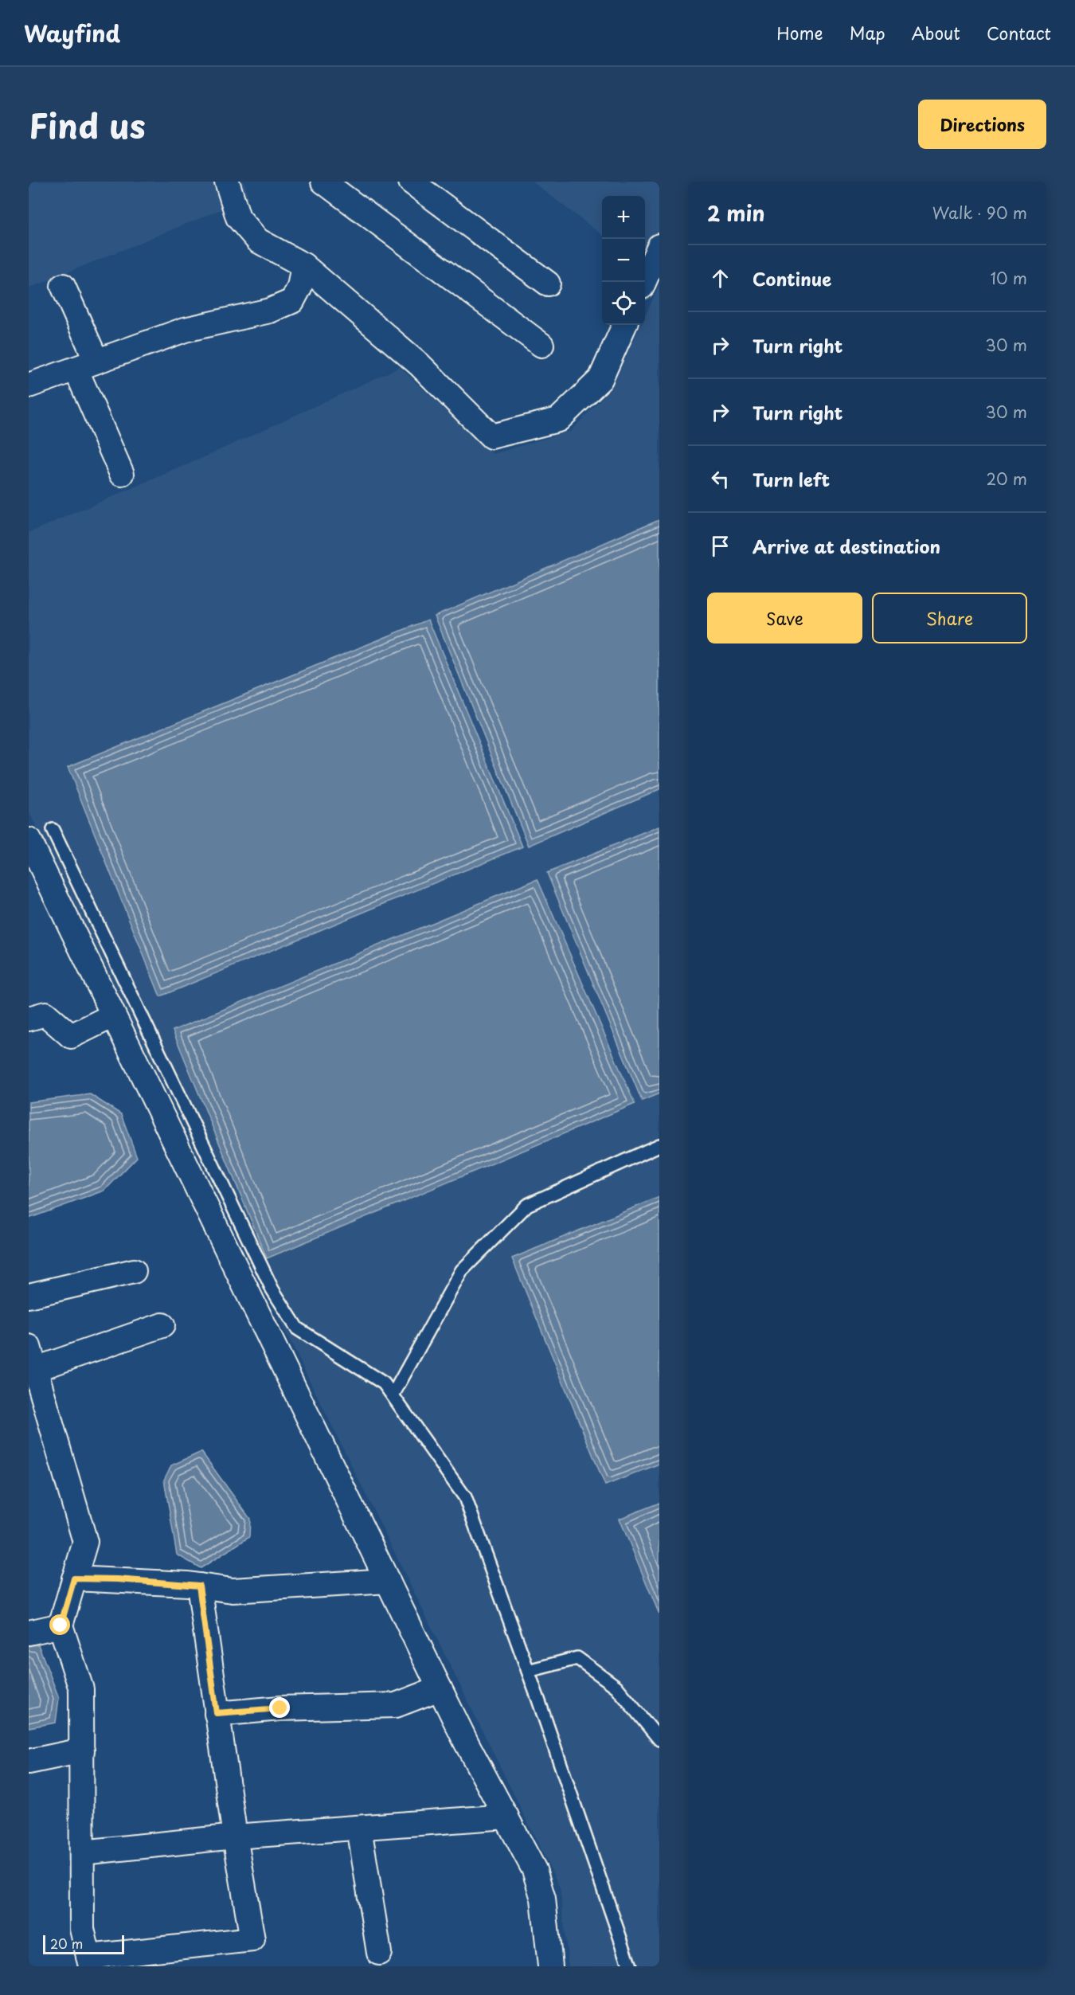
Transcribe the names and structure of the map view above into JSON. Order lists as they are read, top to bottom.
{
  "scale_bar": "20 m",
  "page": {
    "header": "Wayfind",
    "nav": [
      "Home",
      "Map",
      "About",
      "Contact"
    ],
    "title": "Find us",
    "buttons": [
      "Directions",
      ["Save", "Share"]
    ],
    "heading": ["2 min", "Walk · 90 m"],
    "map_buttons": ["+", "−"],
    "list": [
      ["Continue", "10 m"],
      ["Turn right", "30 m"],
      ["Turn right", "30 m"],
      ["Turn left", "20 m"],
      "Arrive at destination"
    ],
    "scale": "20 m"
  }
}
